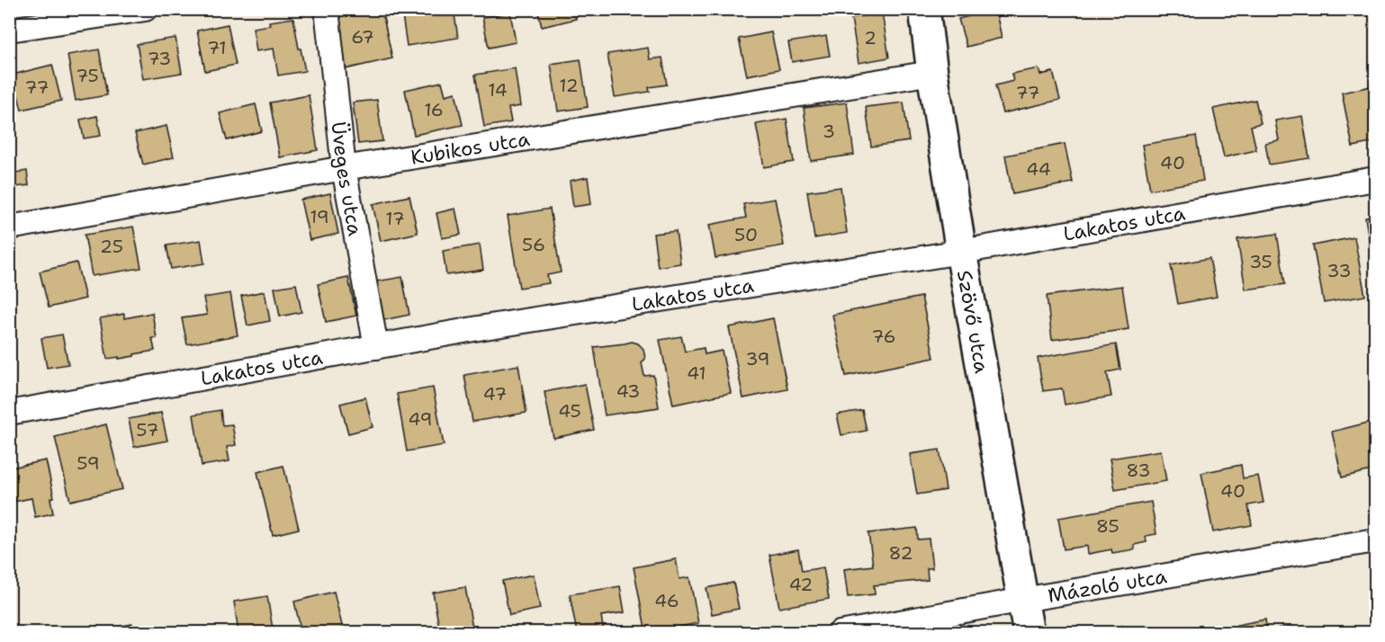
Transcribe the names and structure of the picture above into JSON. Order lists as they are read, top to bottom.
{
  "streets": {
    "street": [
      "Kubikos utca",
      "Üveges utca",
      "Lakatos utca",
      "Szövő utca",
      "Mázoló utca"
    ]
  },
  "crossings": [
    ["Kubikos utca", "Üveges utca"],
    ["Kubikos utca", "Szövő utca"],
    ["Üveges utca", "Lakatos utca"],
    ["Lakatos utca", "Szövő utca"],
    ["Szövő utca", "Mázoló utca"]
  ],
  "house_numbers": [
    "67",
    "2",
    "71",
    "73",
    "75",
    "12",
    "77",
    "14",
    "77",
    "16",
    "3",
    "40",
    "44",
    "19",
    "17",
    "50",
    "56",
    "25",
    "35",
    "33",
    "76",
    "39",
    "41",
    "43",
    "47",
    "45",
    "49",
    "57",
    "59",
    "83",
    "40",
    "85",
    "82",
    "42",
    "46"
  ]
}
